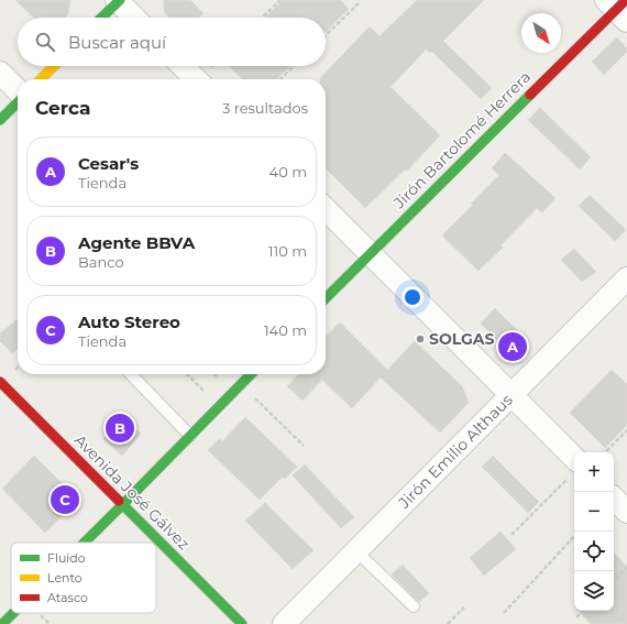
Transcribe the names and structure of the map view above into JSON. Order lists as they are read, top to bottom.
{
  "streets": {
    "street": ["Jirón Bartolomé Herrera", "Jirón Emilio Althaus", "Avenida José Gálvez"]
  },
  "places": ["SOLGAS"],
  "legend": ["Fluido", "Lento", "Atasco"],
  "north": "bottom right",
  "page": {
    "search": "Buscar aquí",
    "heading": ["Cerca", "3 resultados"],
    "list": [
      {
        "mark": "A",
        "name": "Cesar's",
        "note": "Tienda",
        "value": "40 m"
      },
      {
        "mark": "B",
        "name": "Agente BBVA",
        "note": "Banco",
        "value": "110 m"
      },
      {
        "mark": "C",
        "name": "Auto Stereo",
        "note": "Tienda",
        "value": "140 m"
      }
    ],
    "pins": ["A", "B", "C"],
    "map_buttons": ["+", "−"]
  }
}
